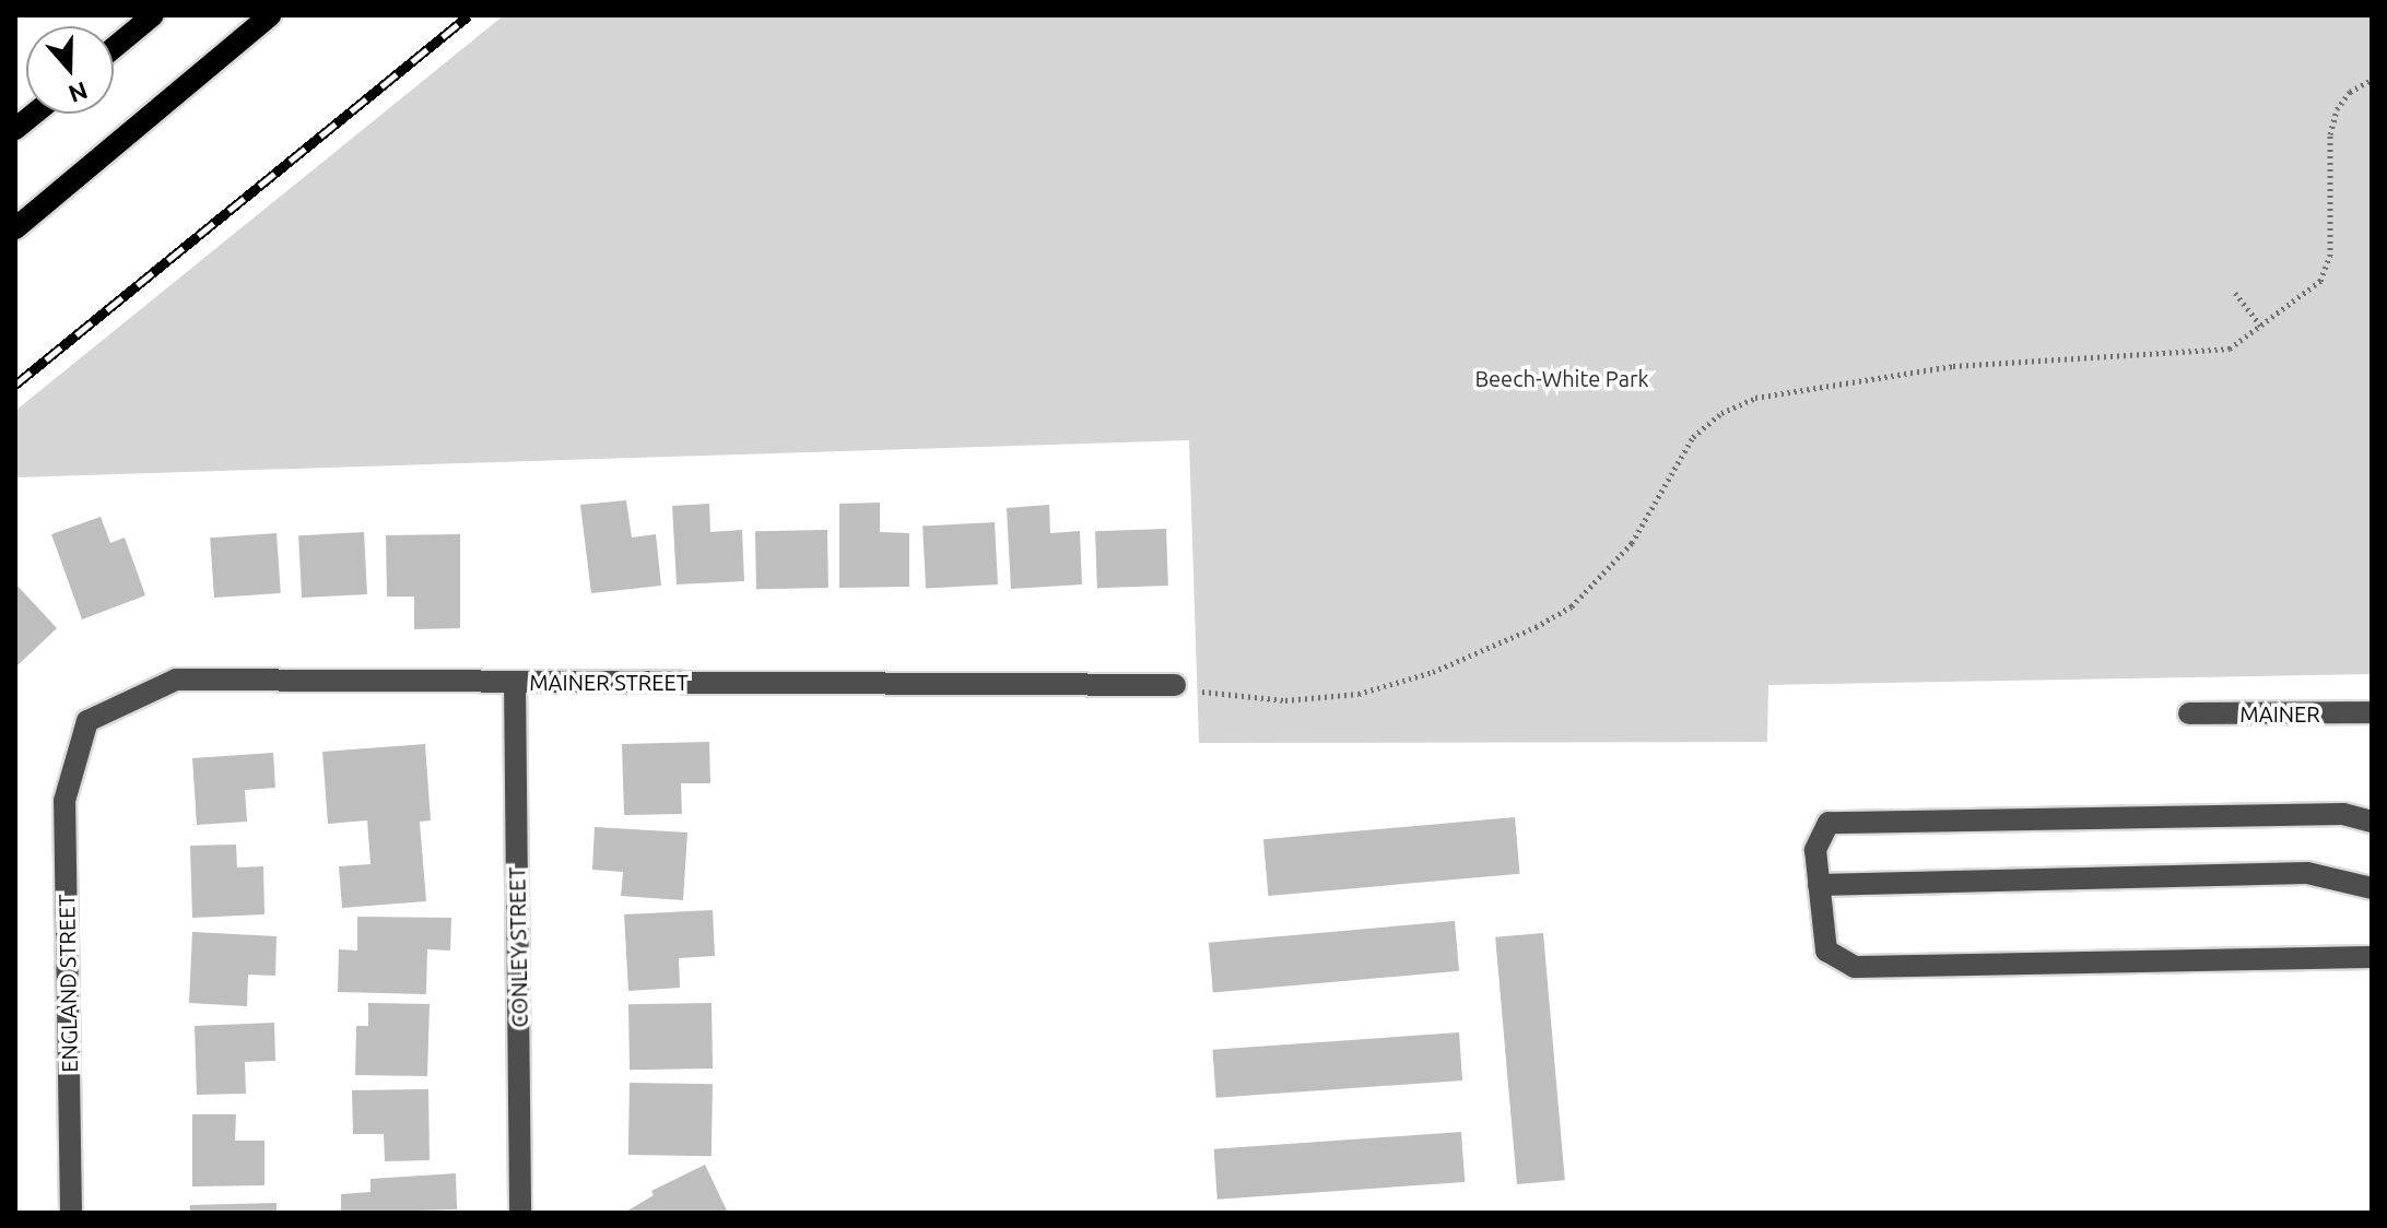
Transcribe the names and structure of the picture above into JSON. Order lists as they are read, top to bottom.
{
  "streets": {
    "street": [
      "MAINER STREET",
      "MAINER",
      "CONLEY STREET",
      "ENGLAND STREET"
    ]
  },
  "crossings": [
    ["MAINER STREET", "CONLEY STREET"],
    ["MAINER STREET", "ENGLAND STREET"]
  ],
  "parks": ["Beech-White Park"],
  "north": "bottom"
}
